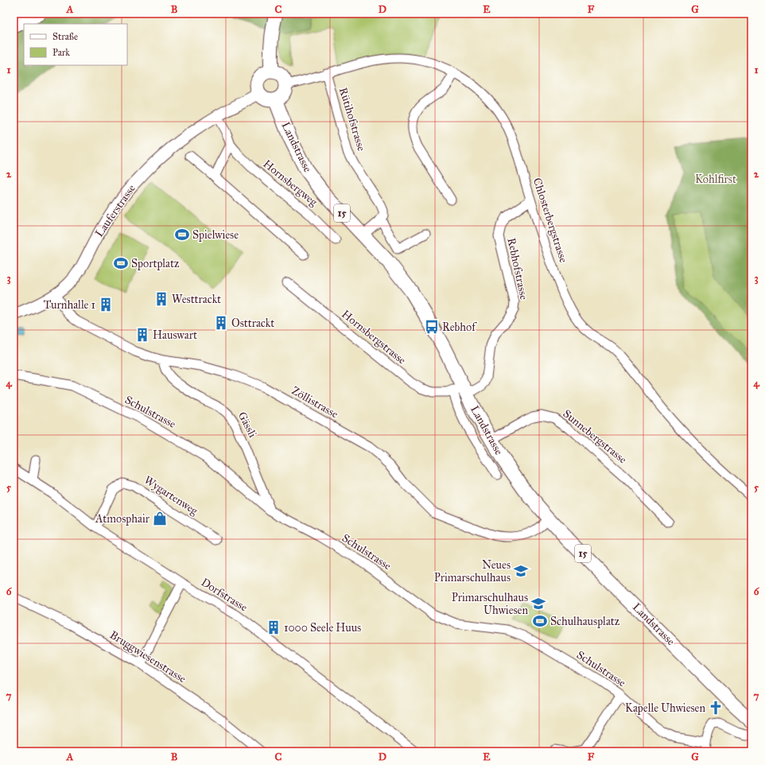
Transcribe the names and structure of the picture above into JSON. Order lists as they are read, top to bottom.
{
  "streets": {
    "main road": ["Landstrasse", "15"],
    "street": [
      "Rütihofstrasse",
      "Hornsbergweg",
      "Lauferstrasse",
      "Chlosterbergstrasse",
      "Rebhofstrasse",
      "Hornsbergstrasse",
      "Zöllistrasse",
      "Schulstrasse",
      "Gässli",
      "Sunnebergstrasse",
      "Wygartenweg",
      "Dorfstrasse",
      "Bruggwiesenstrasse"
    ]
  },
  "crossings": [
    ["Rütihofstrasse", "Chlosterbergstrasse"],
    ["Landstrasse", "Lauferstrasse"],
    ["Landstrasse", "Chlosterbergstrasse"],
    ["Landstrasse", "Rebhofstrasse"],
    ["Landstrasse", "Hornsbergstrasse"],
    ["Landstrasse", "Zöllistrasse"],
    ["Landstrasse", "Sunnebergstrasse"],
    ["Hornsbergweg", "Lauferstrasse"],
    ["Lauferstrasse", "Chlosterbergstrasse"],
    ["Lauferstrasse", "Zöllistrasse"],
    ["Chlosterbergstrasse", "Rebhofstrasse"],
    ["Rebhofstrasse", "Hornsbergstrasse"],
    ["Zöllistrasse", "Gässli"],
    ["Schulstrasse", "Gässli"],
    ["Wygartenweg", "Dorfstrasse"]
  ],
  "parks": ["Kohlfirst"],
  "places": {
    "sports": ["Spielwiese", "Sportplatz", "Schulhausplatz"],
    "building": [
      "Westtrackt",
      "Turnhalle 1",
      "Osttrackt",
      "Hauswart",
      "1000 Seele Huus"
    ],
    "bus stop": ["Rebhof"],
    "shop": ["Atmosphair"],
    "school or university": ["Neues Primarschulhaus", "Primarschulhaus Uhwiesen"],
    "church": ["Kapelle Uhwiesen"]
  },
  "legend": ["Straße", "Park"],
  "grid": {
    "columns": [
      "A",
      "B",
      "C",
      "D",
      "E",
      "F",
      "G"
    ],
    "rows": [
      "1",
      "2",
      "3",
      "4",
      "5",
      "6",
      "7"
    ]
  }
}
